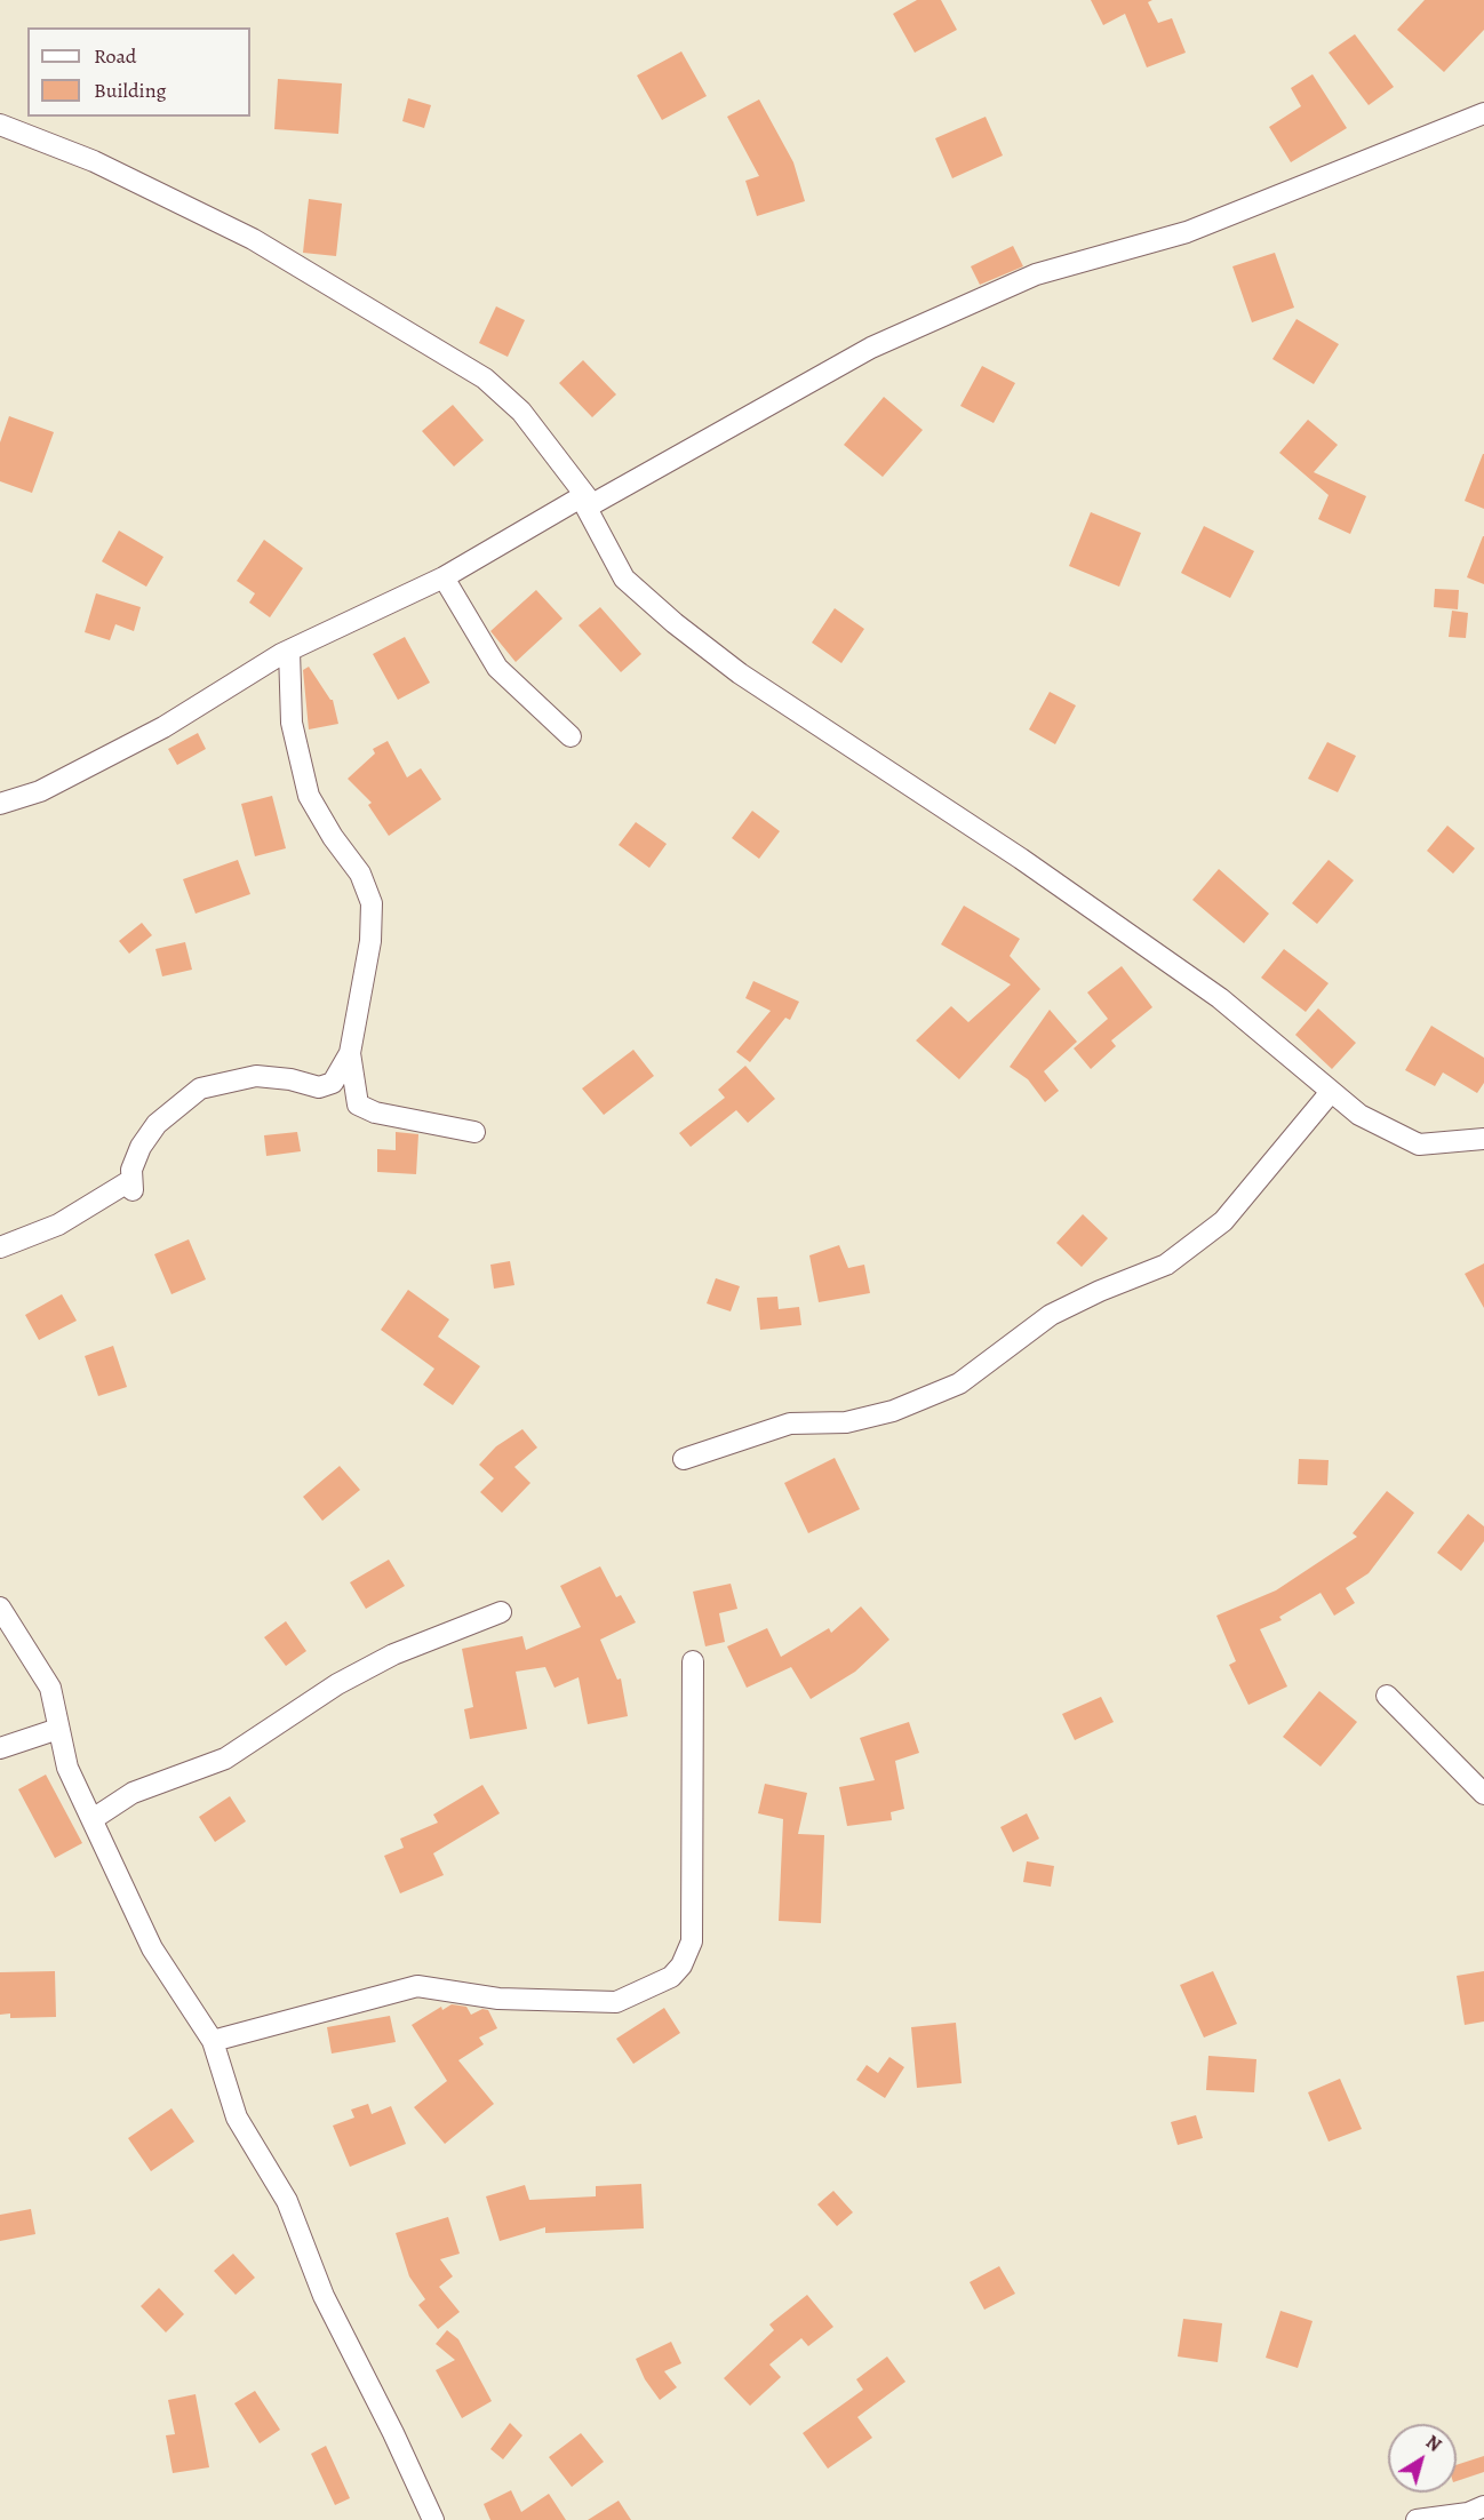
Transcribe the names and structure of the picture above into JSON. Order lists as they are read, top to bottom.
{
  "legend": ["Road", "Building"],
  "north": "top right"
}
